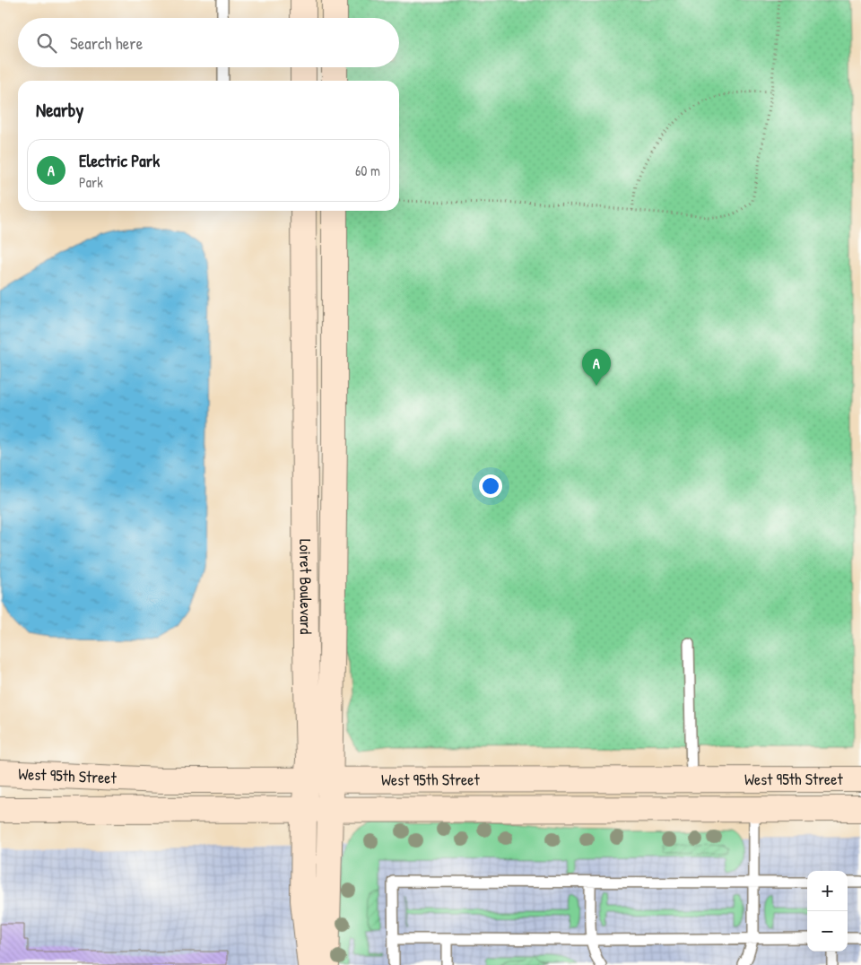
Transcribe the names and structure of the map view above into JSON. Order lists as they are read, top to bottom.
{
  "streets": {
    "main road": ["Loiret Boulevard", "West 95th Street"]
  },
  "crossings": [
    ["Loiret Boulevard", "West 95th Street"]
  ],
  "page": {
    "search": "Search here",
    "heading": "Nearby",
    "list": [
      {
        "mark": "A",
        "name": "Electric Park",
        "note": "Park",
        "value": "60 m"
      }
    ],
    "pins": "A",
    "map_buttons": ["+", "−"]
  }
}
